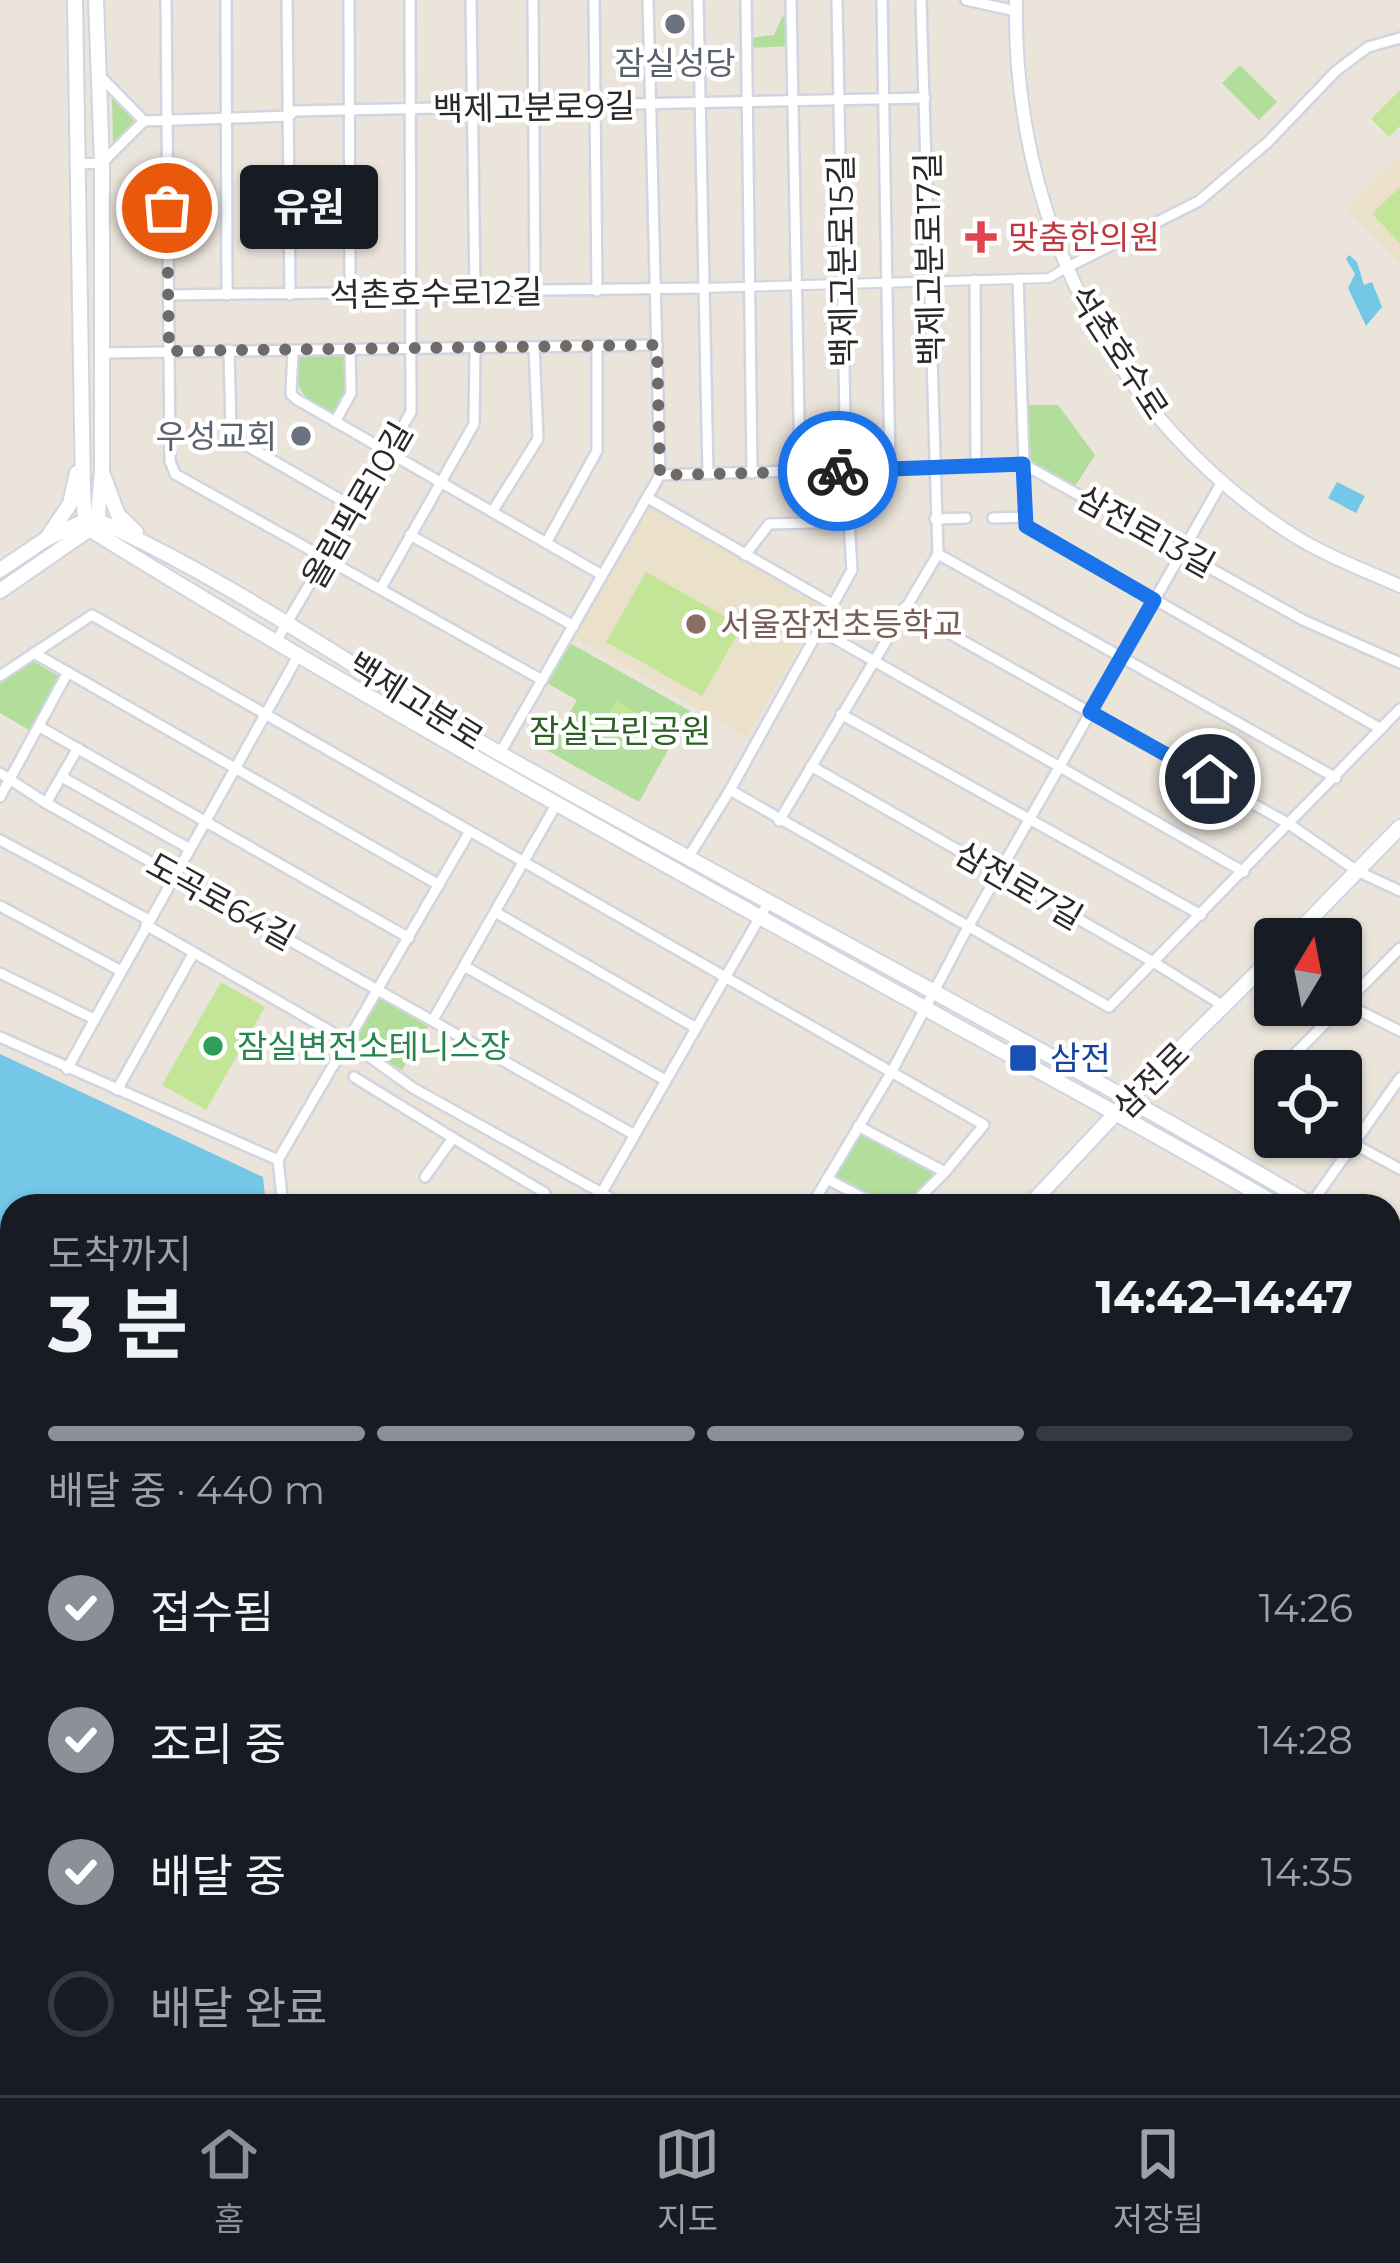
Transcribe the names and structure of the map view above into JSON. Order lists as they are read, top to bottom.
{
  "streets": {
    "main road": ["백제고분로", "삼전로"],
    "street": [
      "백제고분로9길",
      "백제고분로17길",
      "백제고분로15길",
      "석촌호수로12길",
      "석촌호수로",
      "올림픽로10길",
      "삼전로13길",
      "삼전로7길",
      "도곡로64길"
    ]
  },
  "crossings": [
    ["백제고분로9길", "백제고분로17길"],
    ["백제고분로9길", "백제고분로15길"],
    ["백제고분로9길", "올림픽로10길"],
    ["백제고분로17길", "석촌호수로12길"],
    ["백제고분로15길", "석촌호수로12길"],
    ["백제고분로15길", "백제고분로"],
    ["석촌호수로12길", "석촌호수로"],
    ["석촌호수로12길", "올림픽로10길"],
    ["올림픽로10길", "백제고분로"],
    ["백제고분로", "삼전로"],
    ["삼전로7길", "삼전로"]
  ],
  "parks": ["잠실근린공원"],
  "places": {
    "other": [
      "잠실성당",
      "유원",
      "우성교회",
      "서울잠전초등학교",
      "잠실변전소테니스장"
    ],
    "health": ["맞춤한의원"],
    "transit": ["삼전"]
  },
  "north": "top",
  "page": {
    "bubble": "유원",
    "heading": ["3 분", "도착까지", "14:42–14:47"],
    "bar": "배달 중 · 440 m",
    "list": [
      ["접수됨", "14:26"],
      ["조리 중", "14:28"],
      ["배달 중", "14:35"],
      "배달 완료"
    ],
    "tabs": ["홈", "지도", "저장됨"]
  }
}
